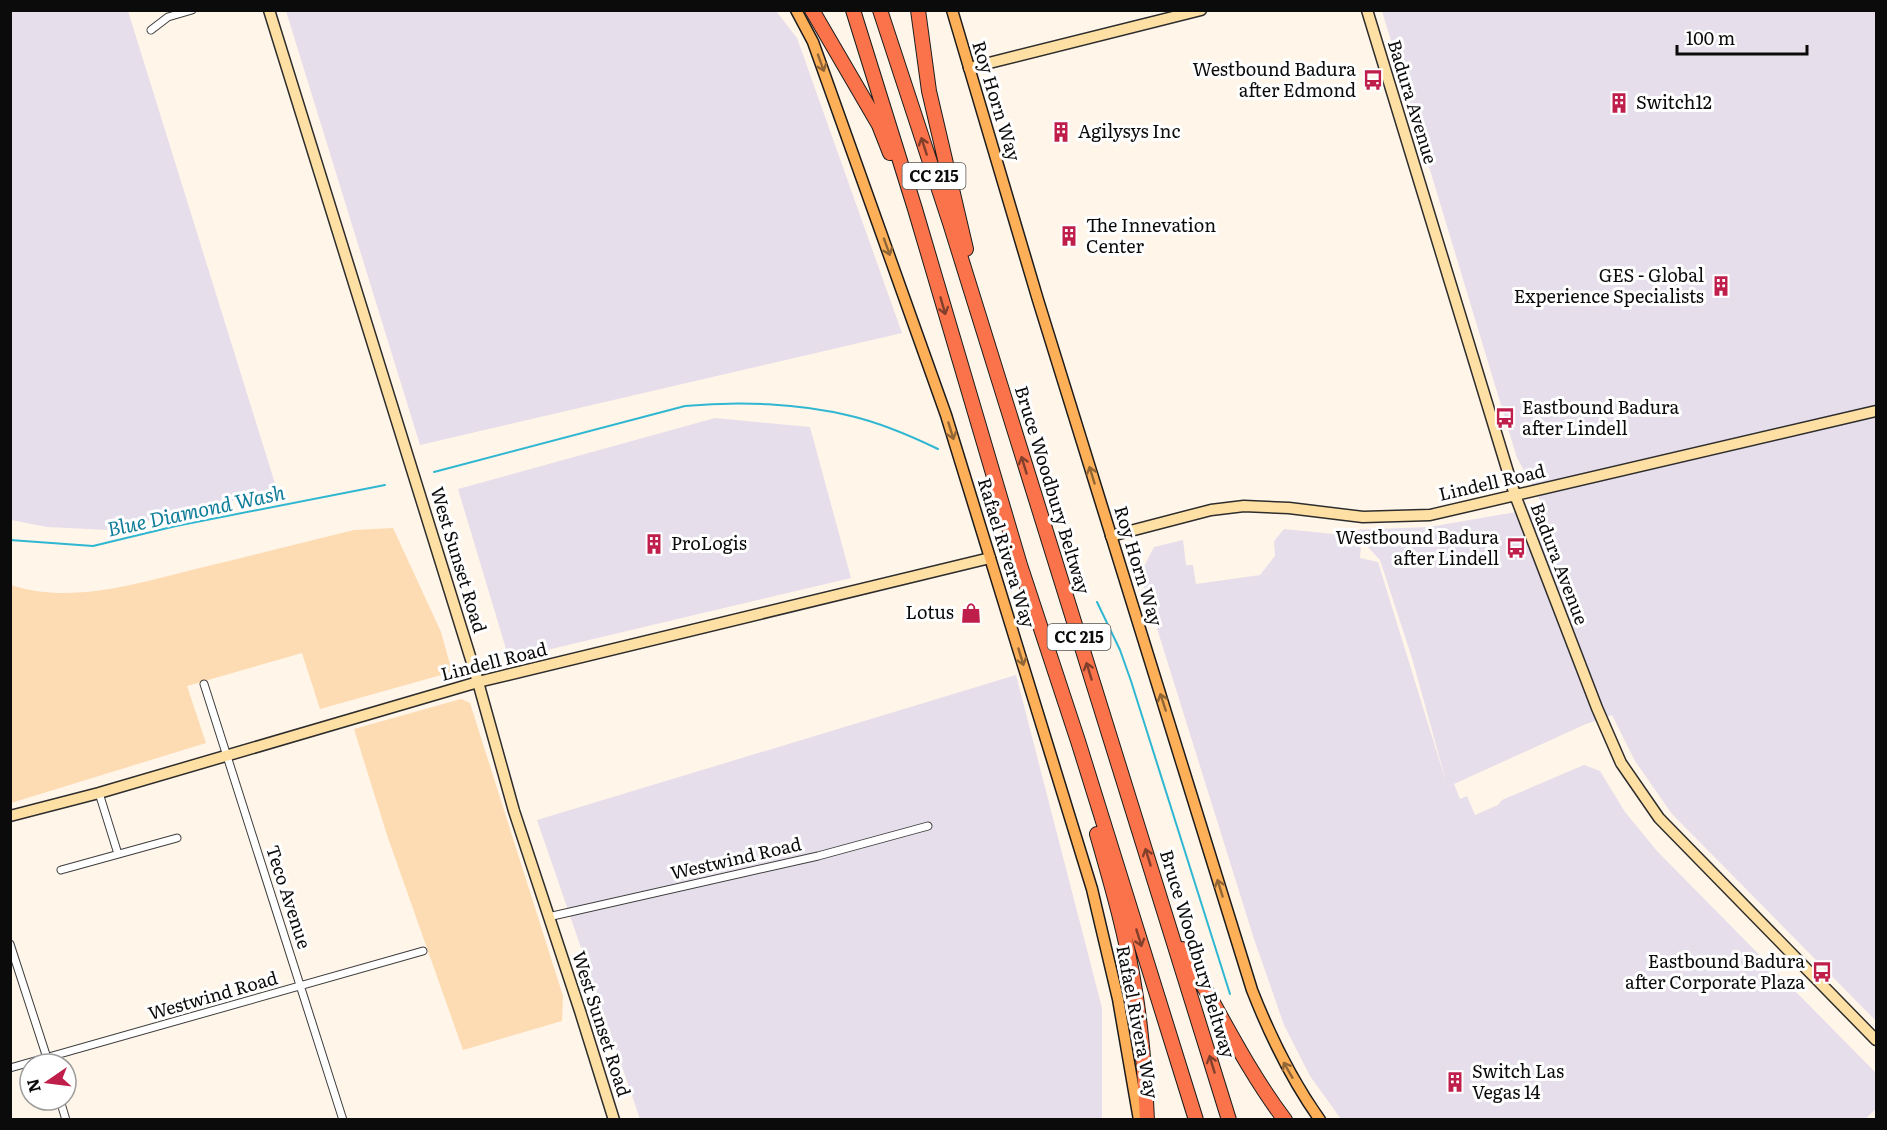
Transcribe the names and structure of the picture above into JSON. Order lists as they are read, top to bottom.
{
  "streets": {
    "highway": ["CC 215", "Bruce Woodbury Beltway"],
    "main road": [
      "Roy Horn Way",
      "Badura Avenue",
      "Lindell Road",
      "Rafael Rivera Way",
      "West Sunset Road"
    ],
    "street": ["Westwind Road", "Teco Avenue"]
  },
  "crossings": [
    ["Roy Horn Way", "Lindell Road"],
    ["Badura Avenue", "Lindell Road"],
    ["Lindell Road", "Rafael Rivera Way"],
    ["Lindell Road", "West Sunset Road"],
    ["Lindell Road", "Teco Avenue"],
    ["West Sunset Road", "Westwind Road"],
    ["Westwind Road", "Teco Avenue"]
  ],
  "one_way": ["Roy Horn Way", "Rafael Rivera Way"],
  "water": ["Blue Diamond Wash"],
  "places": {
    "bus stop": [
      "Westbound Badura after Edmond",
      "Eastbound Badura after Lindell",
      "Westbound Badura after Lindell",
      "Eastbound Badura after Corporate Plaza"
    ],
    "building": [
      "Switch12",
      "Agilysys Inc",
      "The Innevation Center",
      "GES - Global Experience Specialists",
      "ProLogis",
      "Switch Las Vegas 14"
    ],
    "shop": ["Lotus"]
  },
  "scale_bar": "100 m",
  "north": "left"
}
